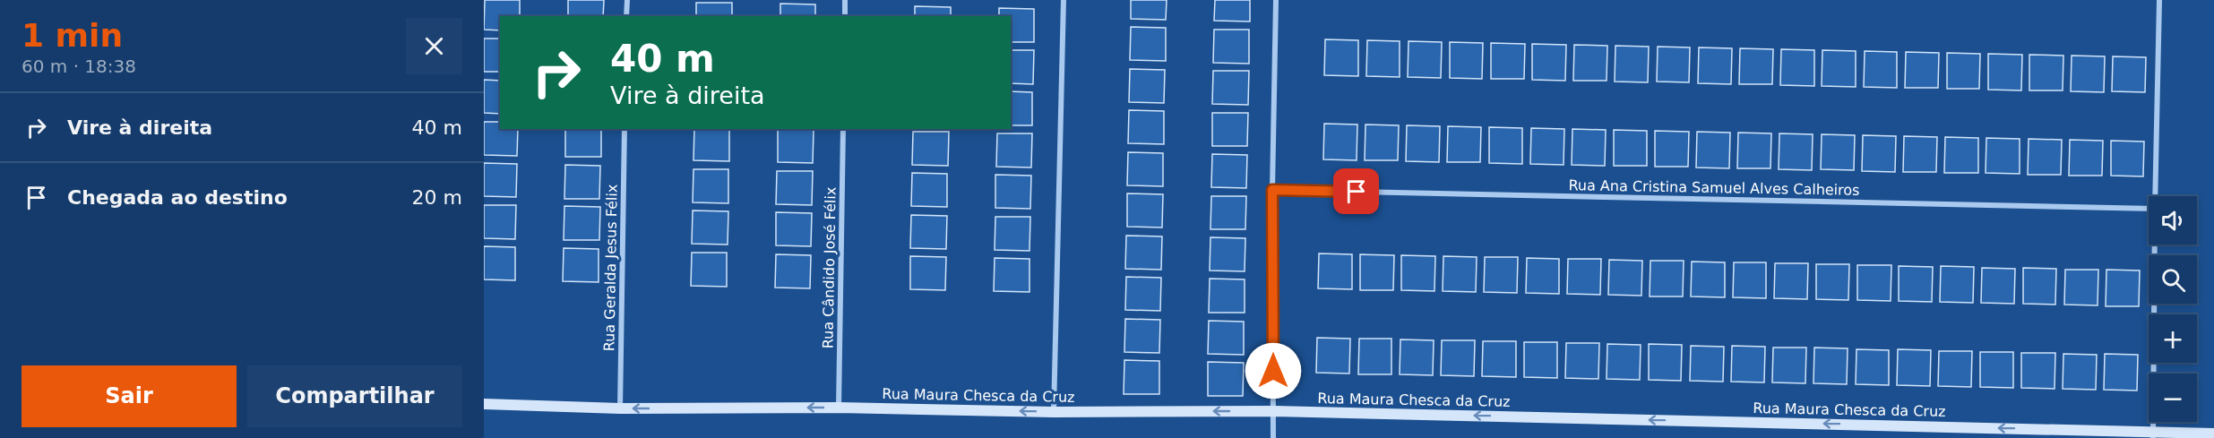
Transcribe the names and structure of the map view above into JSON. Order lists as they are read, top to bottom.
{
  "streets": {
    "street": [
      "Rua Ana Cristina Samuel Alves Calheiros",
      "Rua Geralda Jesus Félix",
      "Rua Cândido José Félix",
      "Rua Maura Chesca da Cruz"
    ]
  },
  "crossings": [
    ["Rua Geralda Jesus Félix", "Rua Maura Chesca da Cruz"],
    ["Rua Cândido José Félix", "Rua Maura Chesca da Cruz"]
  ],
  "one_way": ["Rua Maura Chesca da Cruz"],
  "page": {
    "heading": ["1 min", "60 m · 18:38"],
    "turn": ["40 m", "Vire à direita"],
    "list": [
      {
        "name": "Vire à direita",
        "value": "40 m"
      },
      {
        "name": "Chegada ao destino",
        "value": "20 m"
      }
    ],
    "map_buttons": ["+", "−"],
    "buttons": ["Sair", "Compartilhar"]
  }
}
